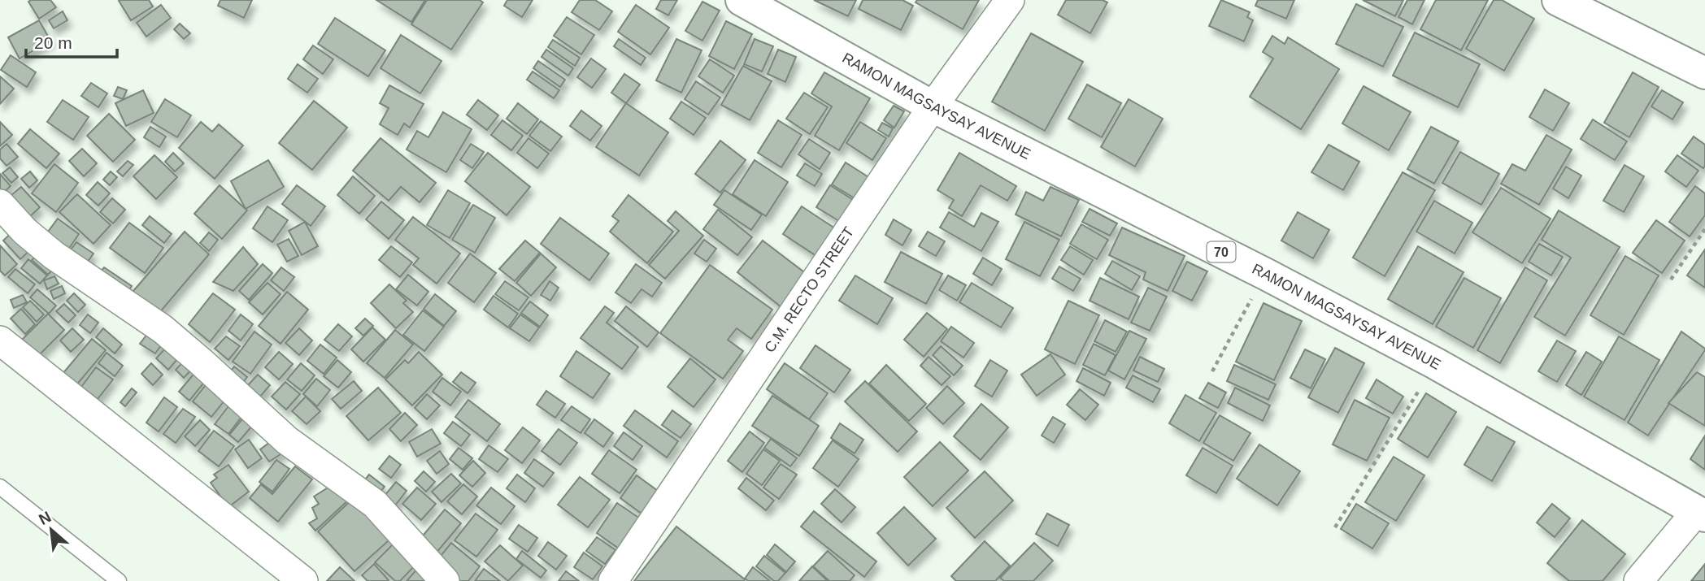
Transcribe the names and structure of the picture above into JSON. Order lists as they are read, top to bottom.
{
  "streets": {
    "main road": ["RAMON MAGSAYSAY AVENUE", "70"],
    "street": ["C.M. RECTO STREET"]
  },
  "crossings": [
    ["RAMON MAGSAYSAY AVENUE", "C.M. RECTO STREET"]
  ],
  "scale_bar": "20 m",
  "north": "top left"
}
